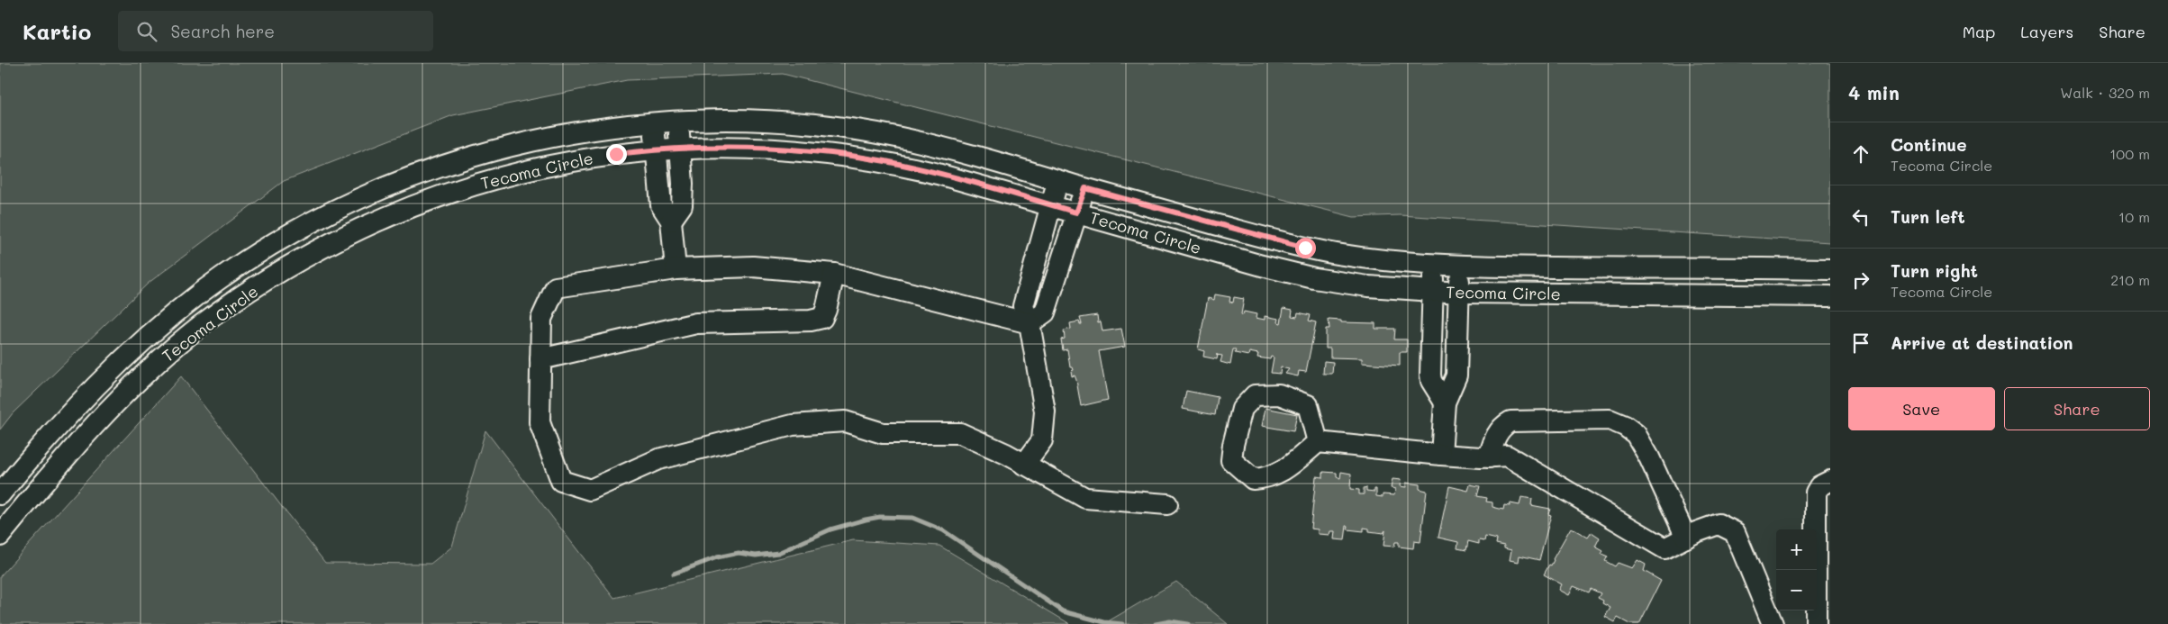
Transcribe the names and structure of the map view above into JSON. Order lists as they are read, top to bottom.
{
  "streets": {
    "street": ["Tecoma Circle"]
  },
  "page": {
    "header": "Kartio",
    "search": "Search here",
    "nav": ["Map", "Layers", "Share"],
    "heading": ["4 min", "Walk · 320 m"],
    "list": [
      ["Continue", "Tecoma Circle", "100 m"],
      ["Turn left", "10 m"],
      ["Turn right", "Tecoma Circle", "210 m"],
      "Arrive at destination"
    ],
    "buttons": ["Save", "Share"],
    "map_buttons": ["+", "−"]
  }
}
